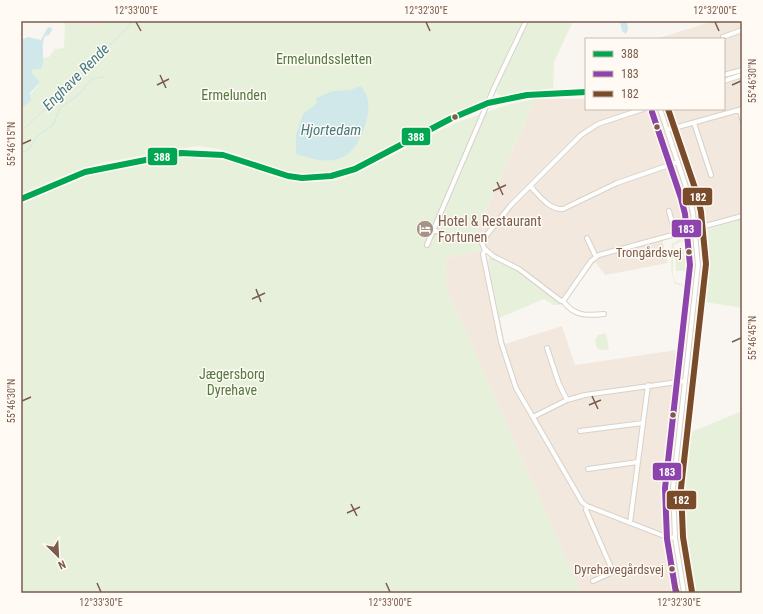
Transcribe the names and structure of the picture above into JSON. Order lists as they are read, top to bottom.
{
  "water": ["Enghave Rende", "Hjortedam"],
  "parks": ["Ermelundssletten", "Ermelunden", "Jægersborg Dyrehave"],
  "places": {
    "hotel": ["Hotel & Restaurant Fortunen"],
    "other": ["Trongårdsvej", "Dyrehavegårdsvej"]
  },
  "lines": ["transit line 388", "transit line 182", "transit line 183"],
  "legend": ["388", "183", "182"],
  "north": "bottom right",
  "coordinates": [
    "12°33'00\"E",
    "12°32'30\"E",
    "12°32'00\"E",
    "55°46'30\"N",
    "55°46'15\"N",
    "55°46'45\"N",
    "12°33'30\"E"
  ]
}
